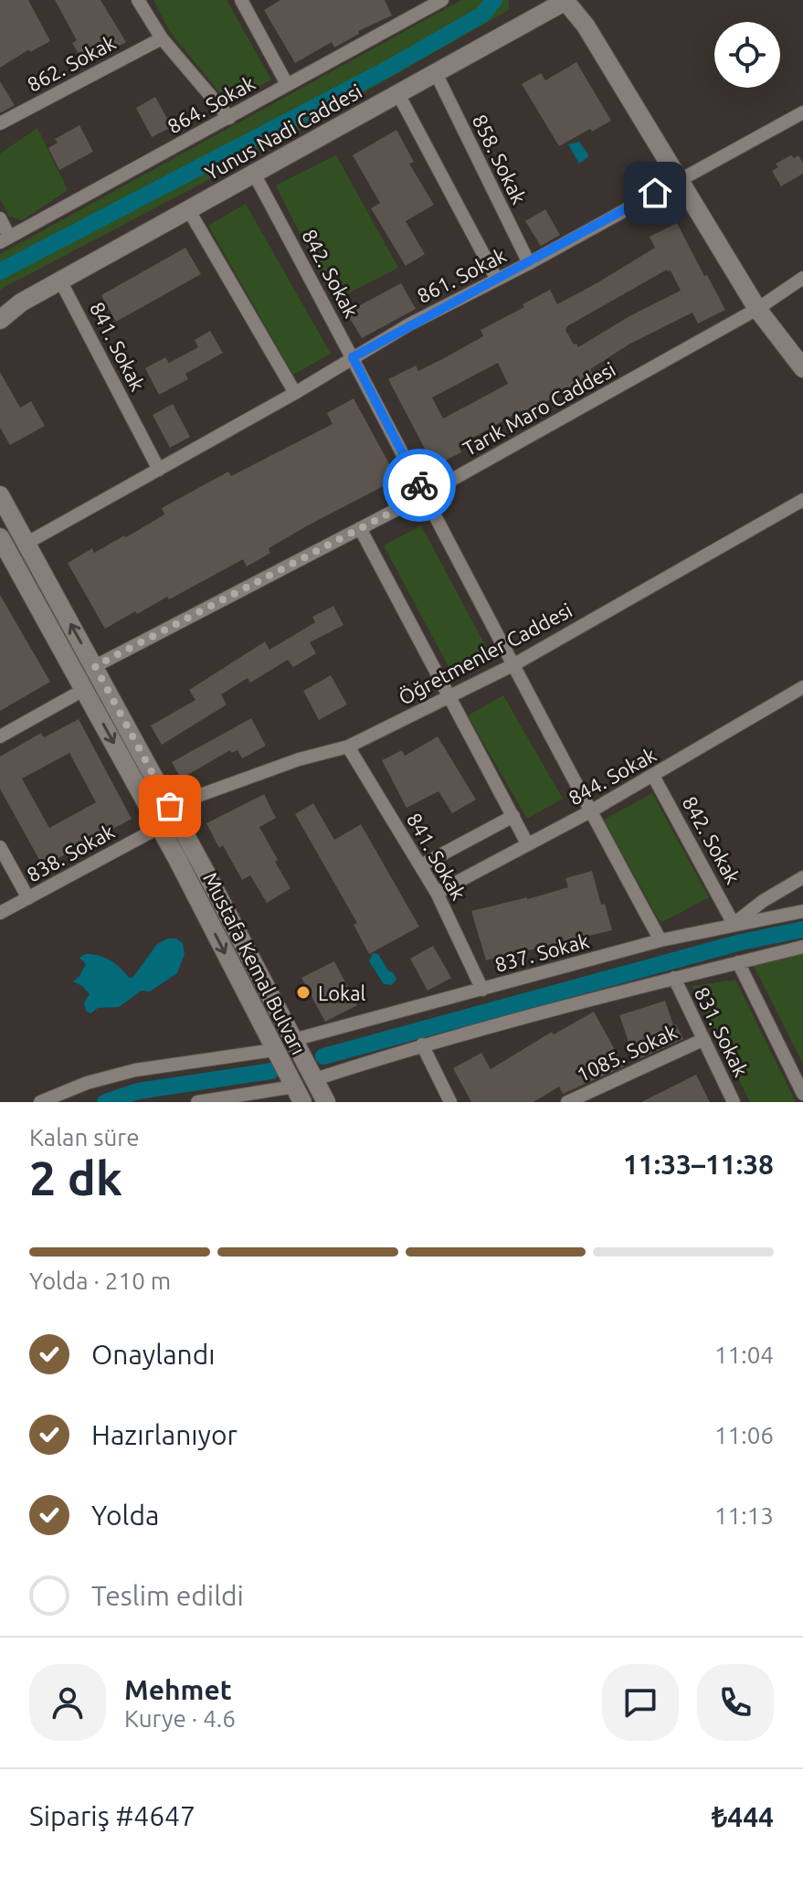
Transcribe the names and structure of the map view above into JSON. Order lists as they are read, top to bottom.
{
  "streets": {
    "main road": ["Yunus Nadi Caddesi", "Mustafa Kemal Bulvarı"],
    "street": [
      "862. Sokak",
      "864. Sokak",
      "858. Sokak",
      "842. Sokak",
      "861. Sokak",
      "841. Sokak",
      "Tarık Maro Caddesi",
      "Öğretmenler Caddesi",
      "844. Sokak",
      "838. Sokak",
      "837. Sokak",
      "831. Sokak",
      "1085. Sokak"
    ]
  },
  "crossings": [
    ["Yunus Nadi Caddesi", "858. Sokak"],
    ["Yunus Nadi Caddesi", "842. Sokak"],
    ["Yunus Nadi Caddesi", "841. Sokak"],
    ["858. Sokak", "861. Sokak"],
    ["842. Sokak", "861. Sokak"],
    ["842. Sokak", "Tarık Maro Caddesi"],
    ["842. Sokak", "Öğretmenler Caddesi"],
    ["842. Sokak", "844. Sokak"],
    ["842. Sokak", "837. Sokak"],
    ["861. Sokak", "841. Sokak"],
    ["861. Sokak", "Mustafa Kemal Bulvarı"],
    ["841. Sokak", "Öğretmenler Caddesi"],
    ["841. Sokak", "844. Sokak"],
    ["841. Sokak", "837. Sokak"],
    ["Tarık Maro Caddesi", "Mustafa Kemal Bulvarı"],
    ["Öğretmenler Caddesi", "Mustafa Kemal Bulvarı"],
    ["838. Sokak", "Mustafa Kemal Bulvarı"],
    ["837. Sokak", "Mustafa Kemal Bulvarı"],
    ["831. Sokak", "1085. Sokak"]
  ],
  "places": ["Lokal"],
  "page": {
    "heading": ["2 dk", "Kalan süre", "11:33–11:38"],
    "panel": [
      "Mehmet",
      "Kurye · 4.6",
      "Sipariş #4647",
      "₺444"
    ],
    "bar": "Yolda · 210 m",
    "list": [
      ["Onaylandı", "11:04"],
      ["Hazırlanıyor", "11:06"],
      ["Yolda", "11:13"],
      "Teslim edildi"
    ]
  }
}
